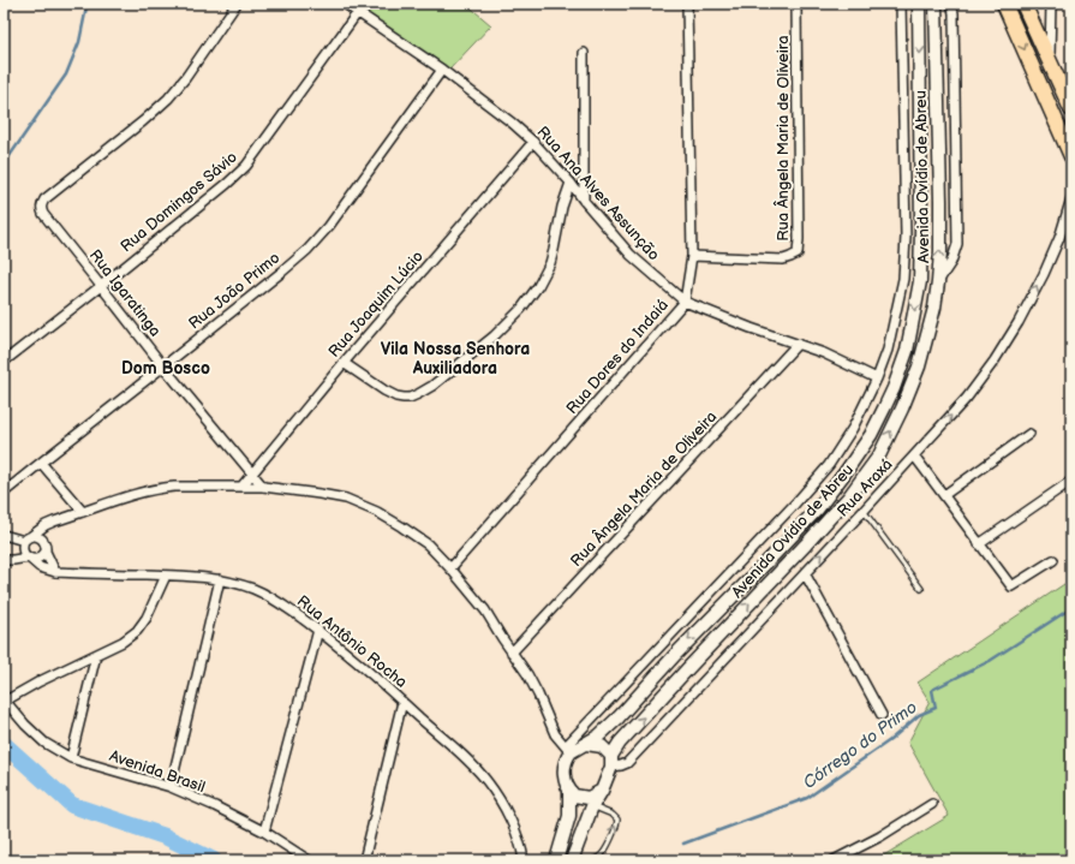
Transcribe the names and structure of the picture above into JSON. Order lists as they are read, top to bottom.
{
  "streets": {
    "main road": ["Avenida Ovídio de Abreu"],
    "street": [
      "Rua Ângela Maria de Oliveira",
      "Rua Ana Alves Assunção",
      "Rua Domingos Sávio",
      "Rua João Primo",
      "Rua Igaratinga",
      "Rua Joaquim Lúcio",
      "Rua Dores do Indaiá",
      "Rua Araxá",
      "Rua Antônio Rocha",
      "Avenida Brasil"
    ]
  },
  "crossings": [
    ["Rua Ângela Maria de Oliveira", "Rua Ana Alves Assunção"],
    ["Rua Ângela Maria de Oliveira", "Rua Dores do Indaiá"],
    ["Avenida Ovídio de Abreu", "Rua Ana Alves Assunção"],
    ["Avenida Ovídio de Abreu", "Rua Araxá"],
    ["Rua Ana Alves Assunção", "Rua Domingos Sávio"],
    ["Rua Ana Alves Assunção", "Rua João Primo"],
    ["Rua Ana Alves Assunção", "Rua Joaquim Lúcio"],
    ["Rua Ana Alves Assunção", "Rua Dores do Indaiá"],
    ["Rua Domingos Sávio", "Rua Igaratinga"],
    ["Rua João Primo", "Rua Igaratinga"],
    ["Rua Igaratinga", "Rua Joaquim Lúcio"]
  ],
  "one_way": ["Rua Araxá"],
  "districts": ["Vila Nossa Senhora Auxiliadora", "Dom Bosco"],
  "water": ["Córrego do Primo"]
}
